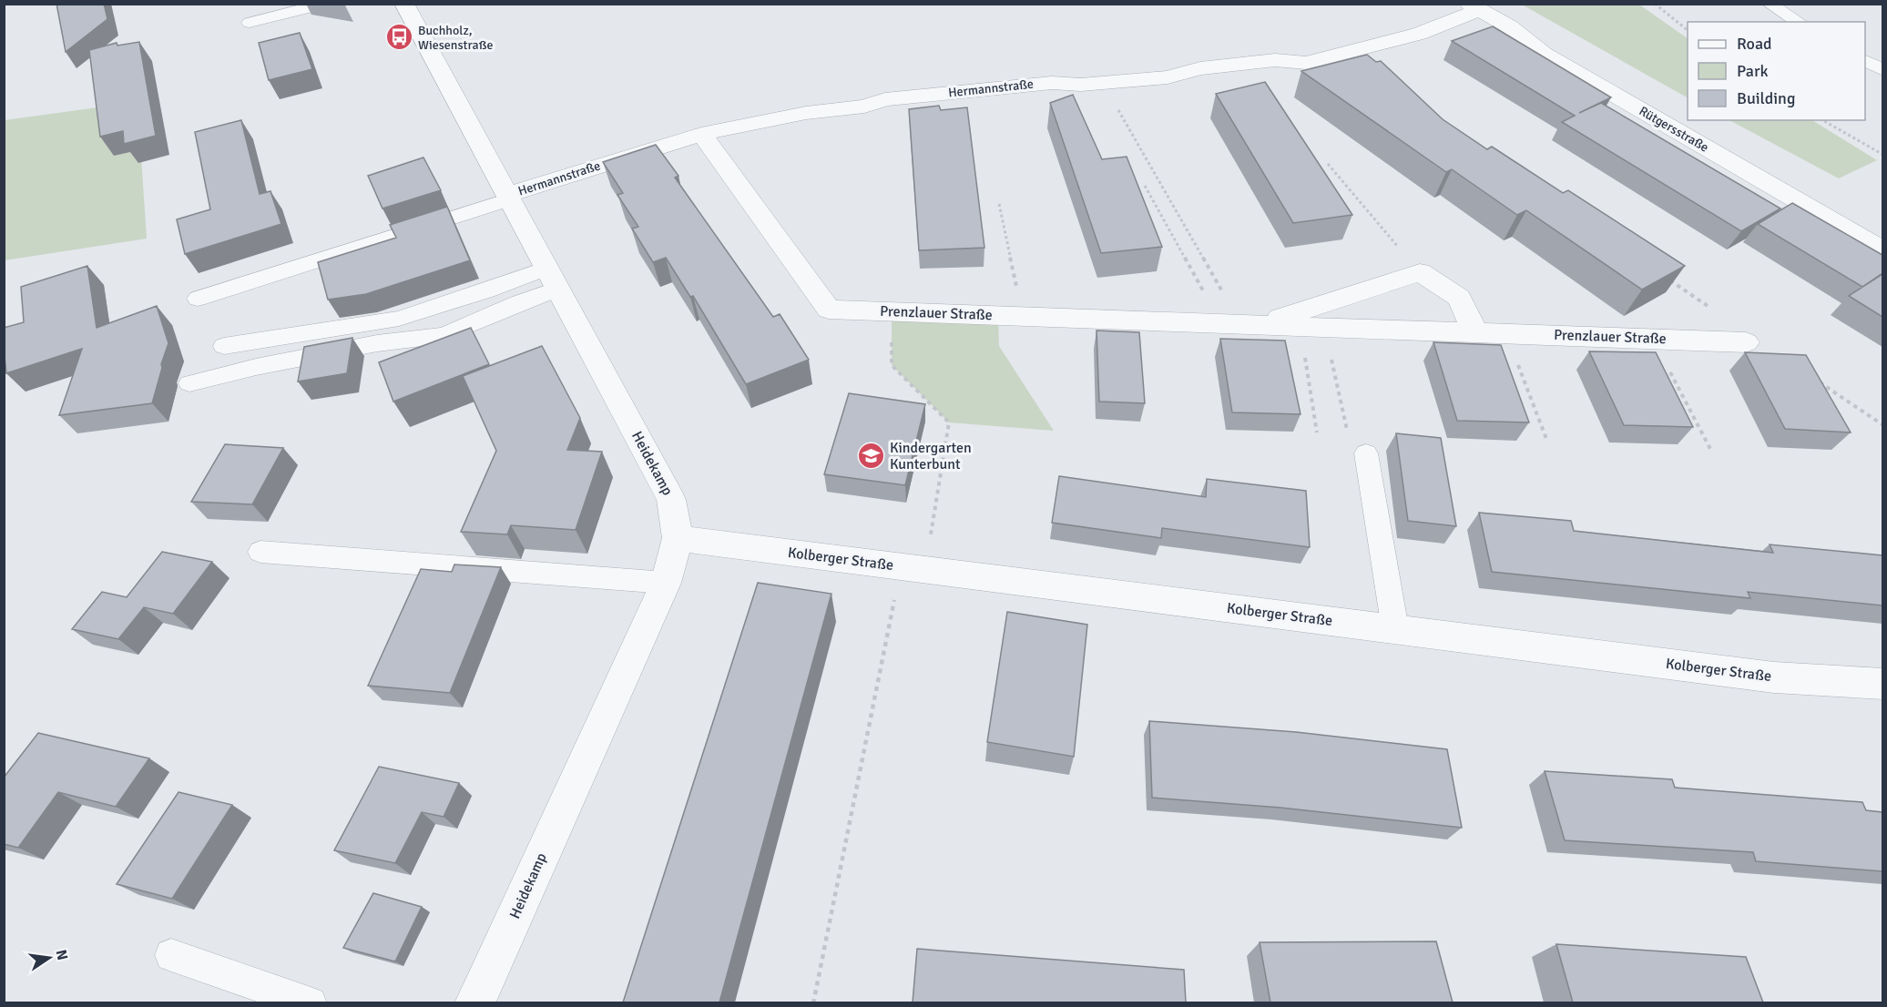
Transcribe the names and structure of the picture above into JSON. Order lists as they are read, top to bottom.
{
  "streets": {
    "street": [
      "Hermannstraße",
      "Rütgersstraße",
      "Prenzlauer Straße",
      "Heidekamp",
      "Kolberger Straße"
    ]
  },
  "crossings": [
    ["Hermannstraße", "Rütgersstraße"],
    ["Hermannstraße", "Prenzlauer Straße"],
    ["Hermannstraße", "Heidekamp"],
    ["Heidekamp", "Kolberger Straße"]
  ],
  "places": {
    "bus stop": ["Buchholz, Wiesenstraße"],
    "school or university": ["Kindergarten Kunterbunt"]
  },
  "legend": ["Road", "Park", "Building"],
  "north": "right"
}
